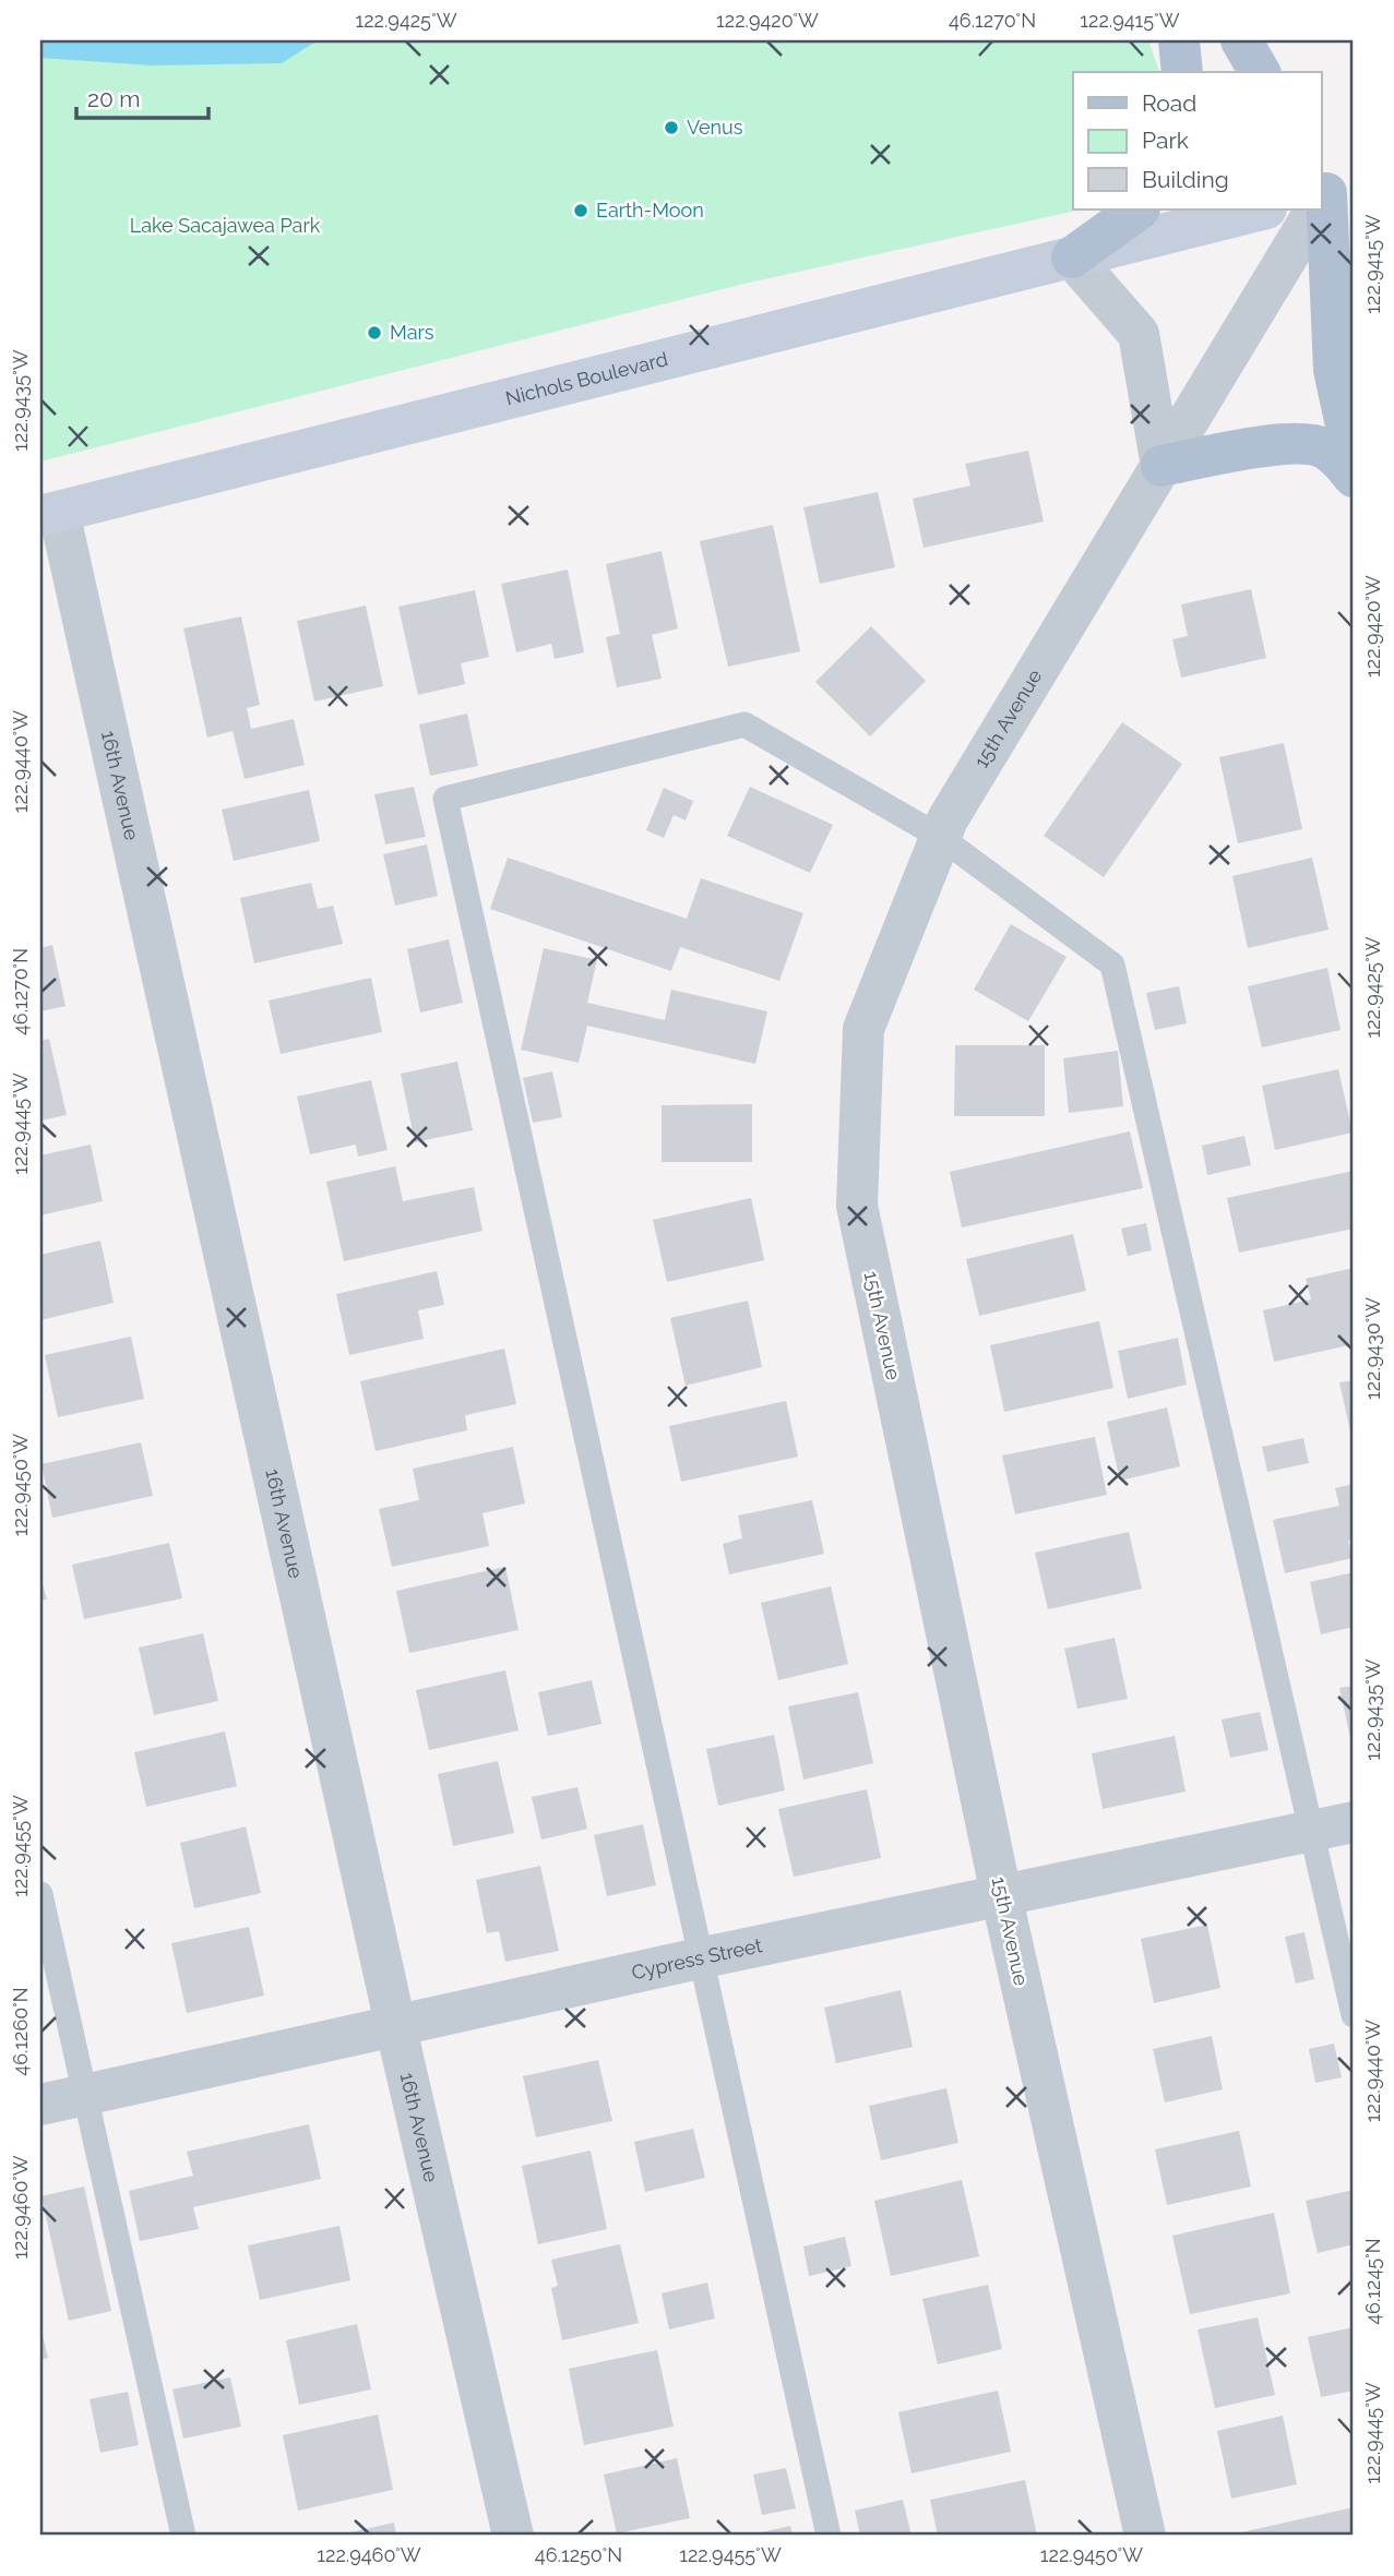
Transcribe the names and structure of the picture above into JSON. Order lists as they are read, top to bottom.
{
  "streets": {
    "main road": ["Nichols Boulevard"],
    "street": ["15th Avenue", "16th Avenue", "Cypress Street"]
  },
  "crossings": [
    ["Nichols Boulevard", "16th Avenue"],
    ["15th Avenue", "Cypress Street"],
    ["16th Avenue", "Cypress Street"]
  ],
  "parks": ["Lake Sacajawea Park"],
  "places": ["Venus", "Earth-Moon", "Mars"],
  "legend": ["Road", "Park", "Building"],
  "scale_bar": "20 m",
  "coordinates": [
    "122.9425°W",
    "122.9420°W",
    "46.1270°N",
    "122.9415°W",
    "122.9435°W",
    "122.9440°W",
    "122.9445°W",
    "122.9430°W",
    "122.9450°W",
    "122.9455°W",
    "46.1260°N",
    "122.9460°W",
    "46.1245°N",
    "46.1250°N"
  ]
}
